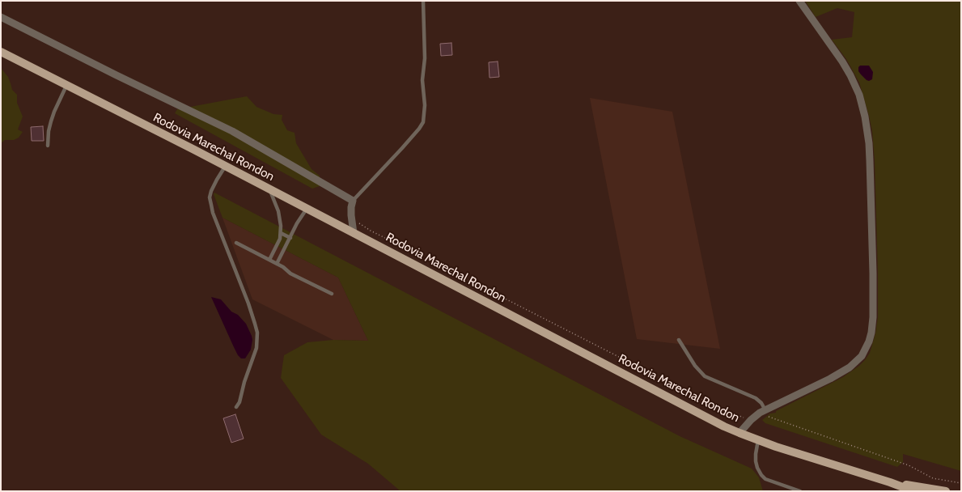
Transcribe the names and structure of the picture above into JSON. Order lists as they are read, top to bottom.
{
  "streets": {
    "main road": ["Rodovia Marechal Rondon"]
  }
}
